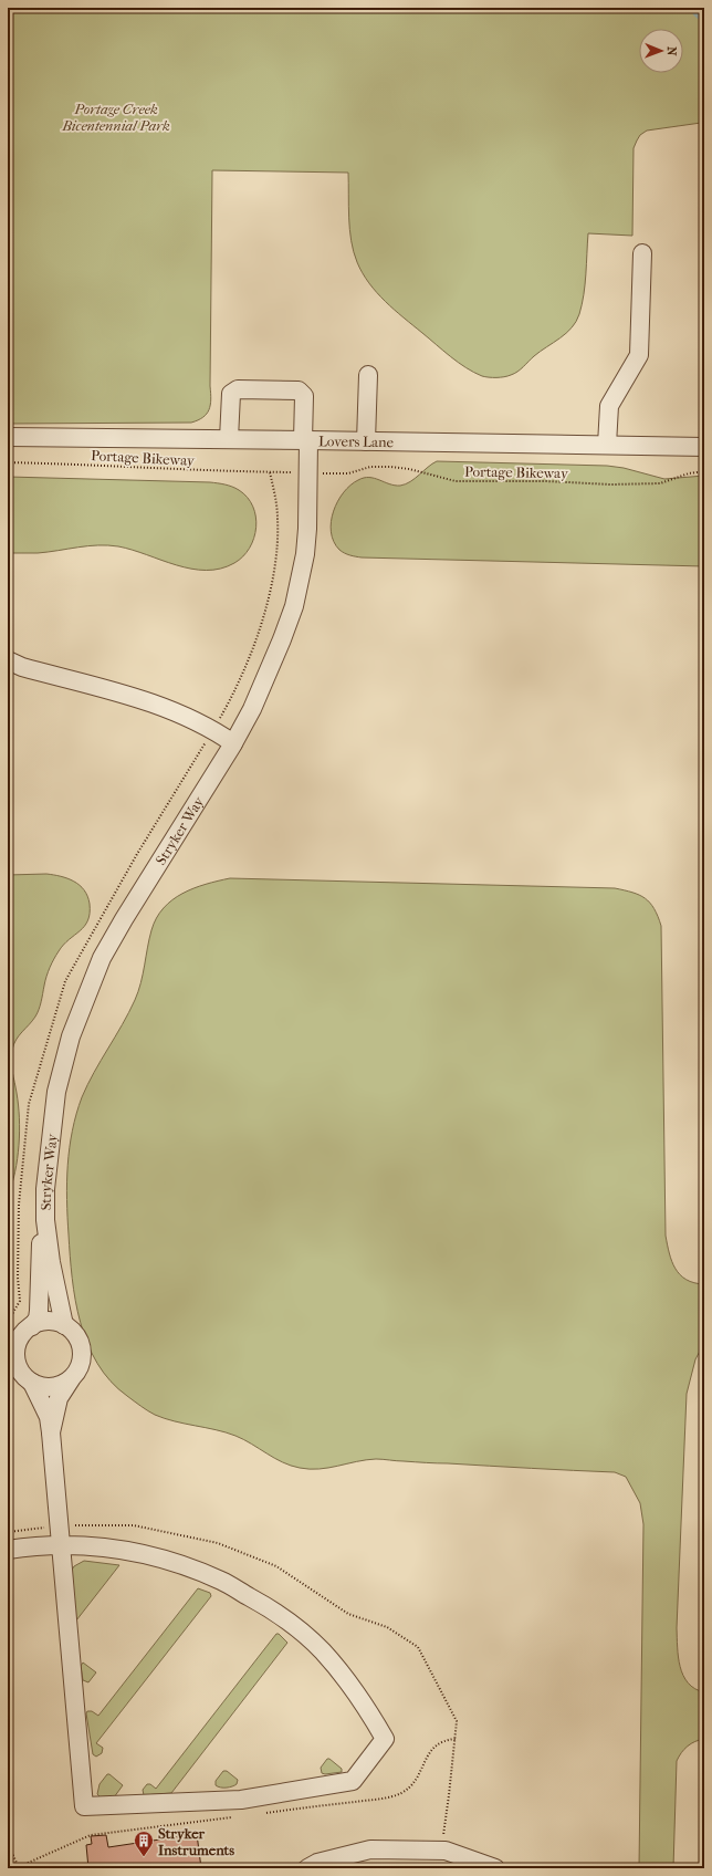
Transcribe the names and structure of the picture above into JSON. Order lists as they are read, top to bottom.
{
  "streets": {
    "street": ["Lovers Lane", "Stryker Way"],
    "path": ["Portage Bikeway"]
  },
  "crossings": [
    ["Lovers Lane", "Stryker Way"]
  ],
  "parks": ["Portage Creek Bicentennial Park"],
  "places": {
    "building": ["Stryker Instruments"]
  },
  "north": "right"
}
